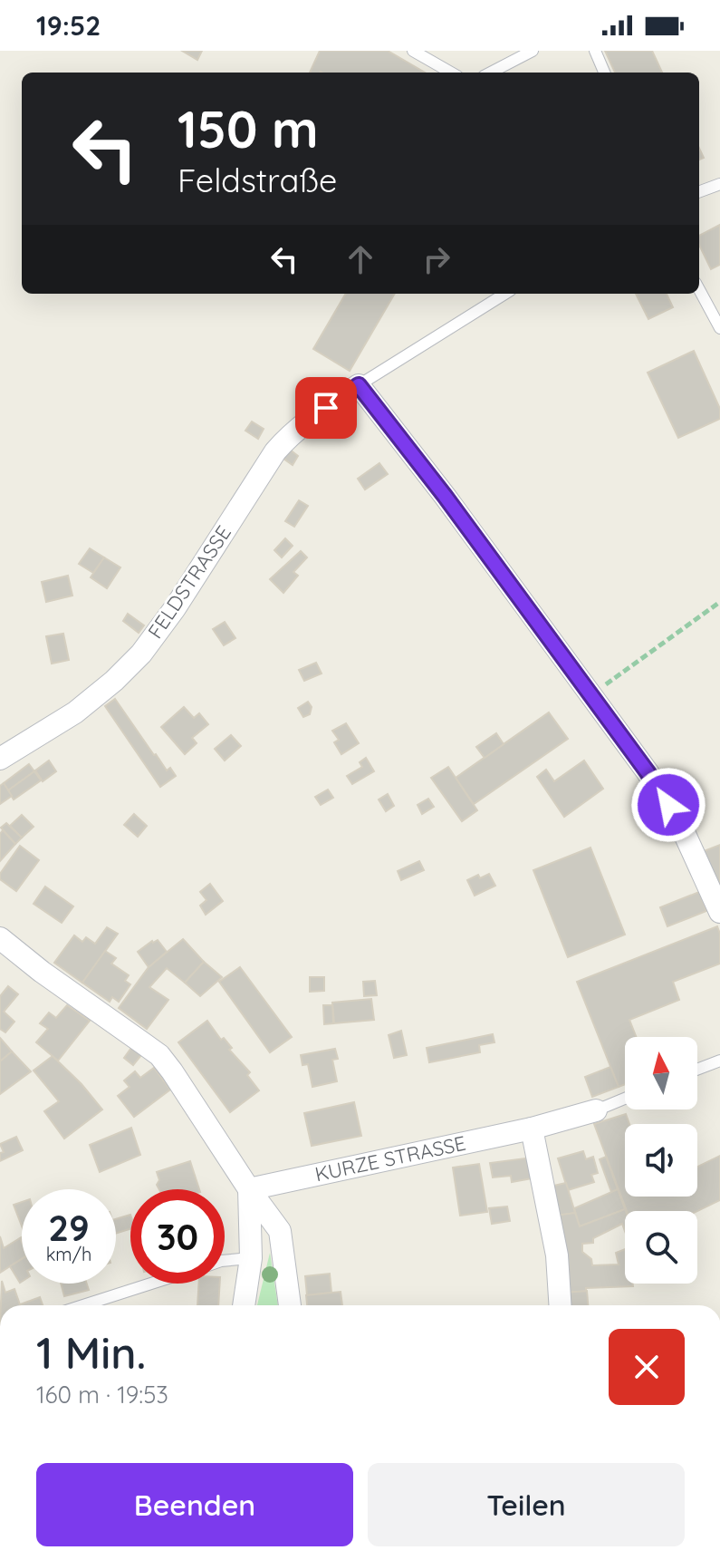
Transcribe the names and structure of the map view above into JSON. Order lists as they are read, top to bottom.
{
  "streets": {
    "street": ["FELDSTRASSE", "KURZE STRASSE"]
  },
  "north": "top",
  "page": {
    "status": "19:52",
    "turn": ["150 m", "Feldstraße"],
    "speed": "29 km/h",
    "limit": "30",
    "heading": ["1 Min.", "160 m · 19:53"],
    "buttons": ["Beenden", "Teilen"]
  }
}
